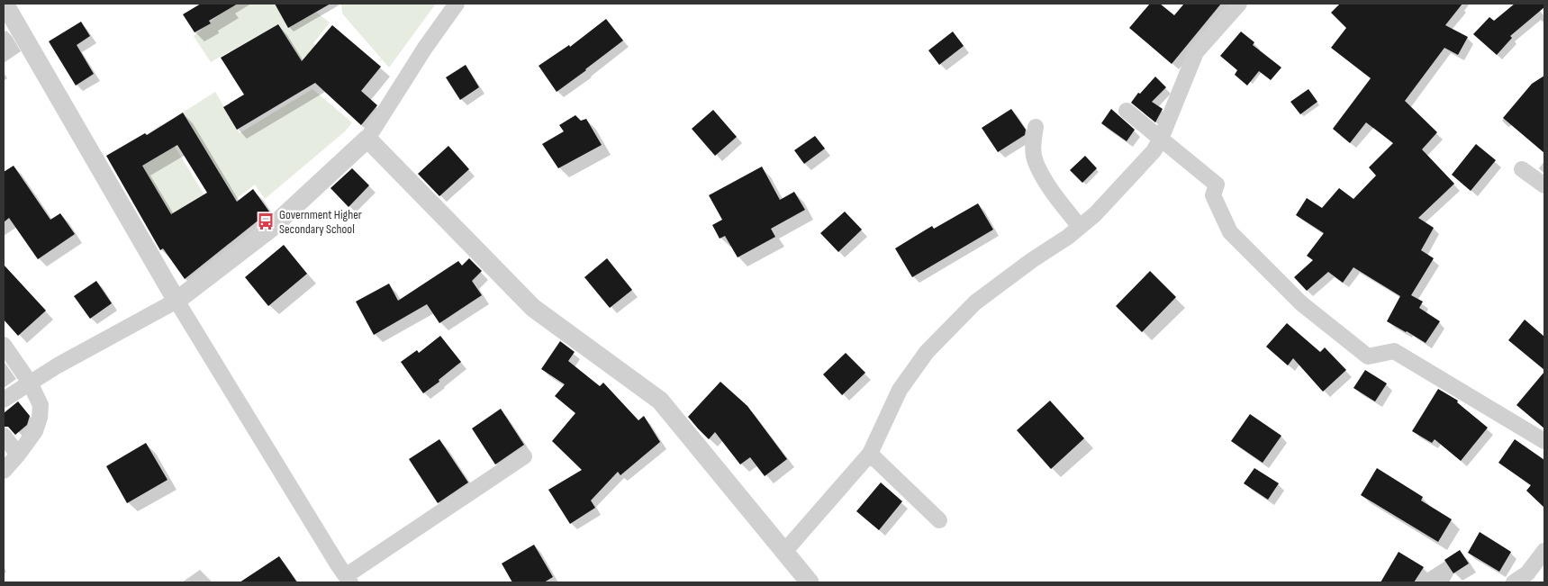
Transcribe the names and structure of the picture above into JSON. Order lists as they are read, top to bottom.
{
  "places": {
    "bus stop": ["Government Higher Secondary School"]
  }
}
